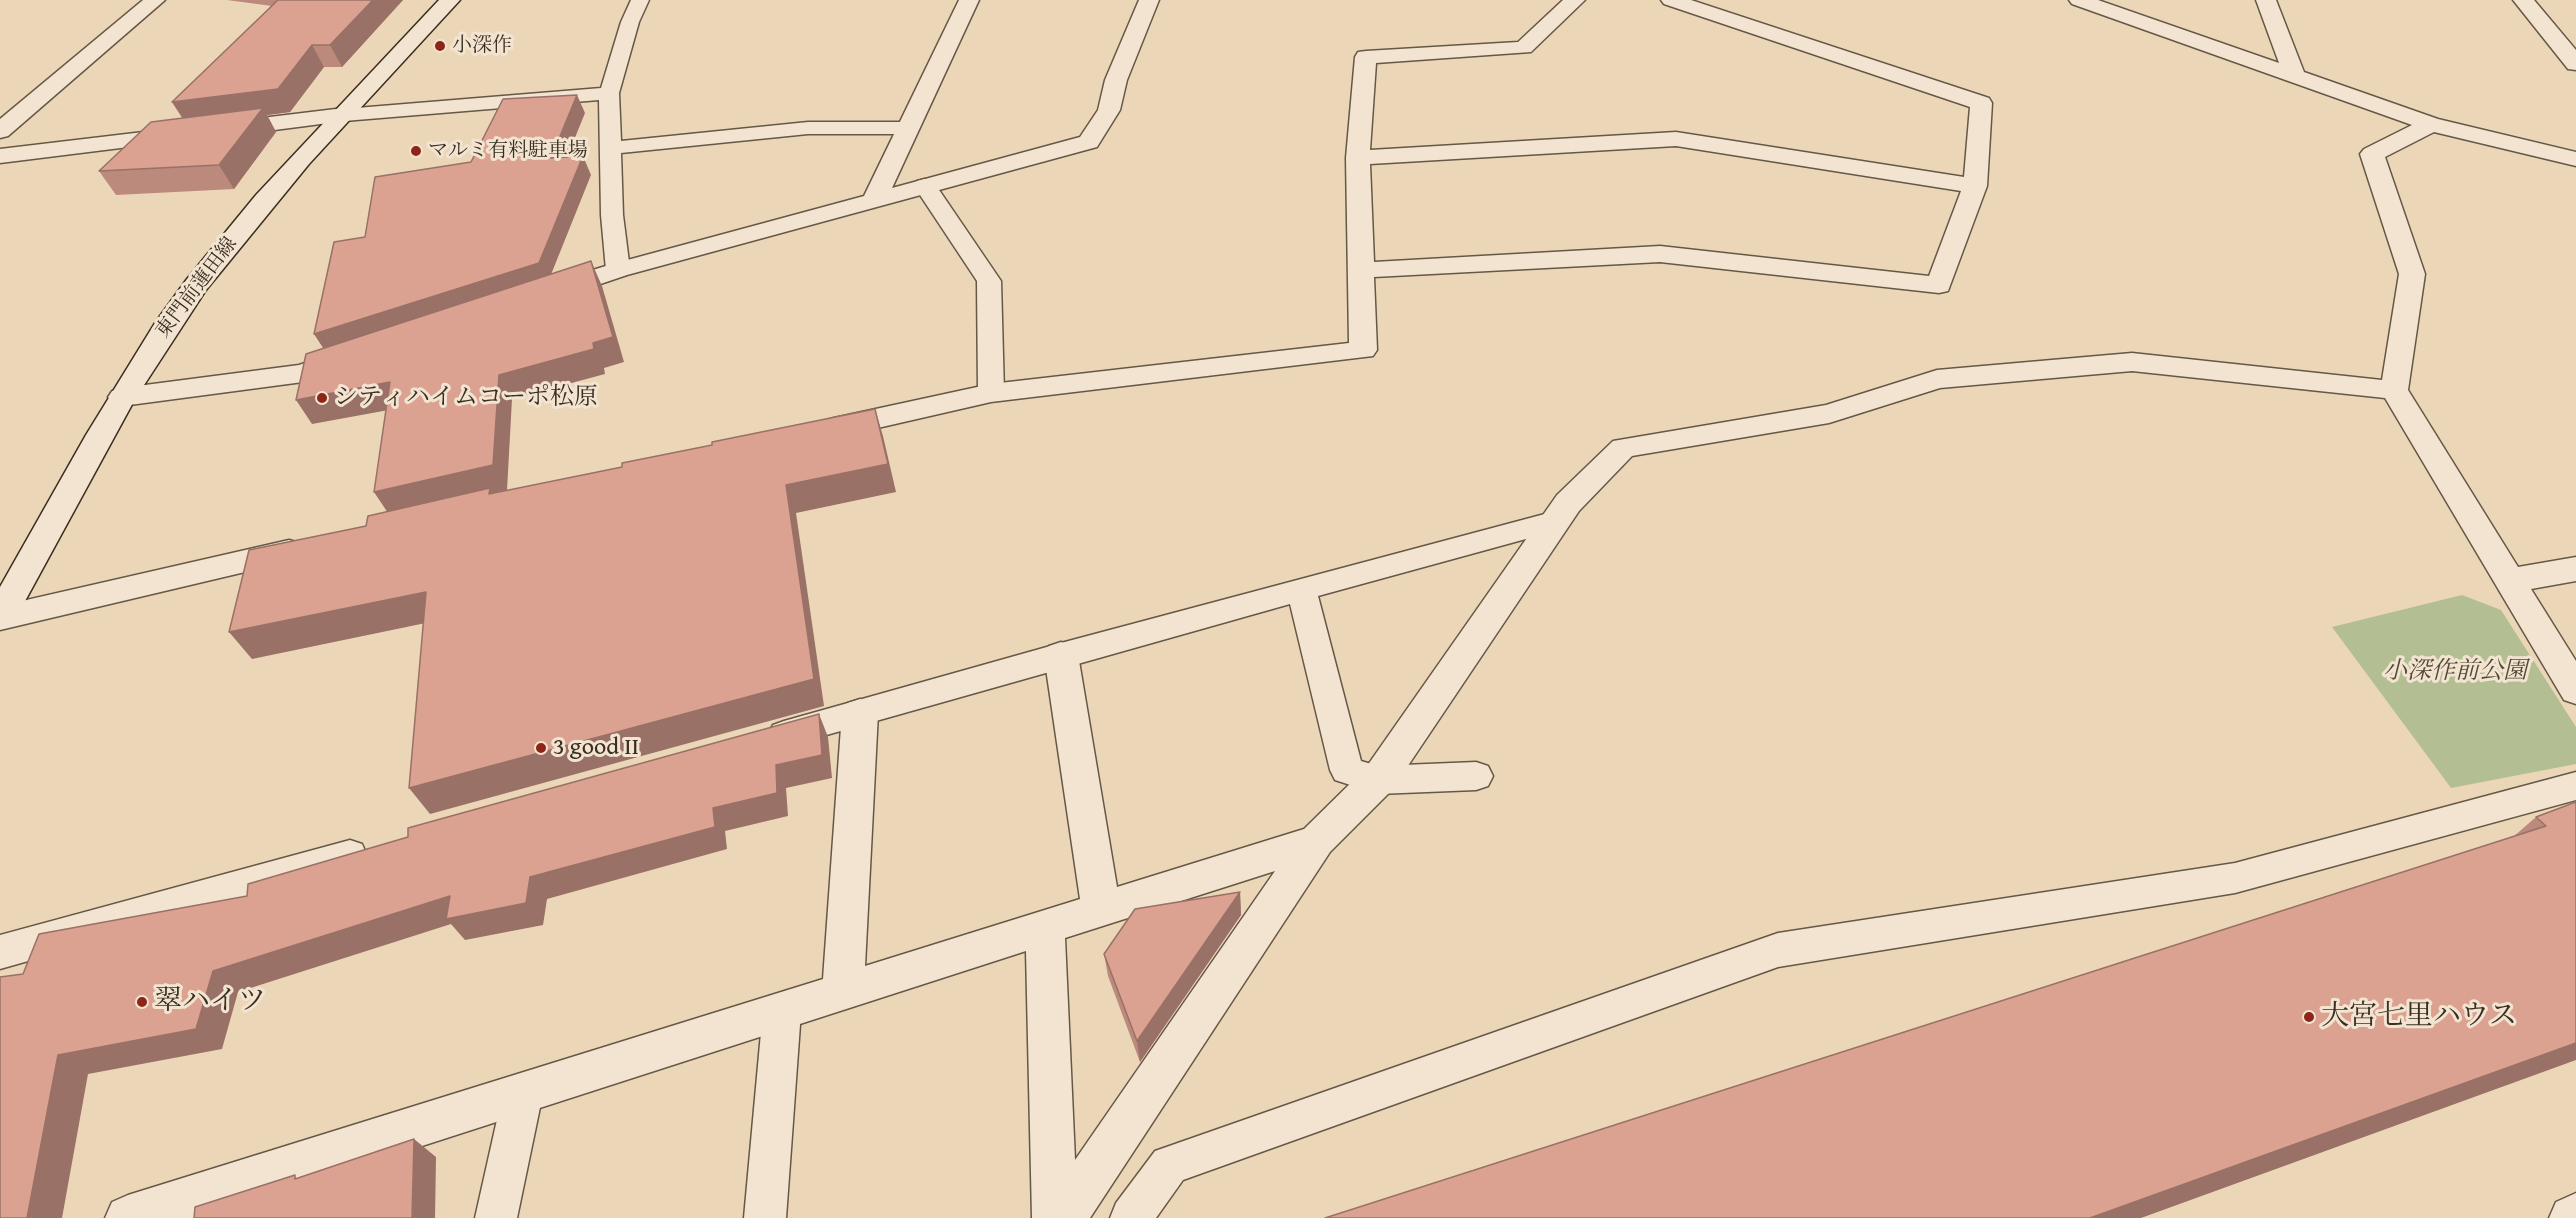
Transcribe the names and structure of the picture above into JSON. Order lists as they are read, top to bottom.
{
  "streets": {
    "street": ["東門前蓮田線"]
  },
  "parks": ["小深作前公園"],
  "places": [
    "小深作",
    "マルミ有料駐車場",
    "シティハイムコーポ松原",
    "3 good Ⅱ",
    "翠ハイツ",
    "大宮七里ハウス"
  ]
}
